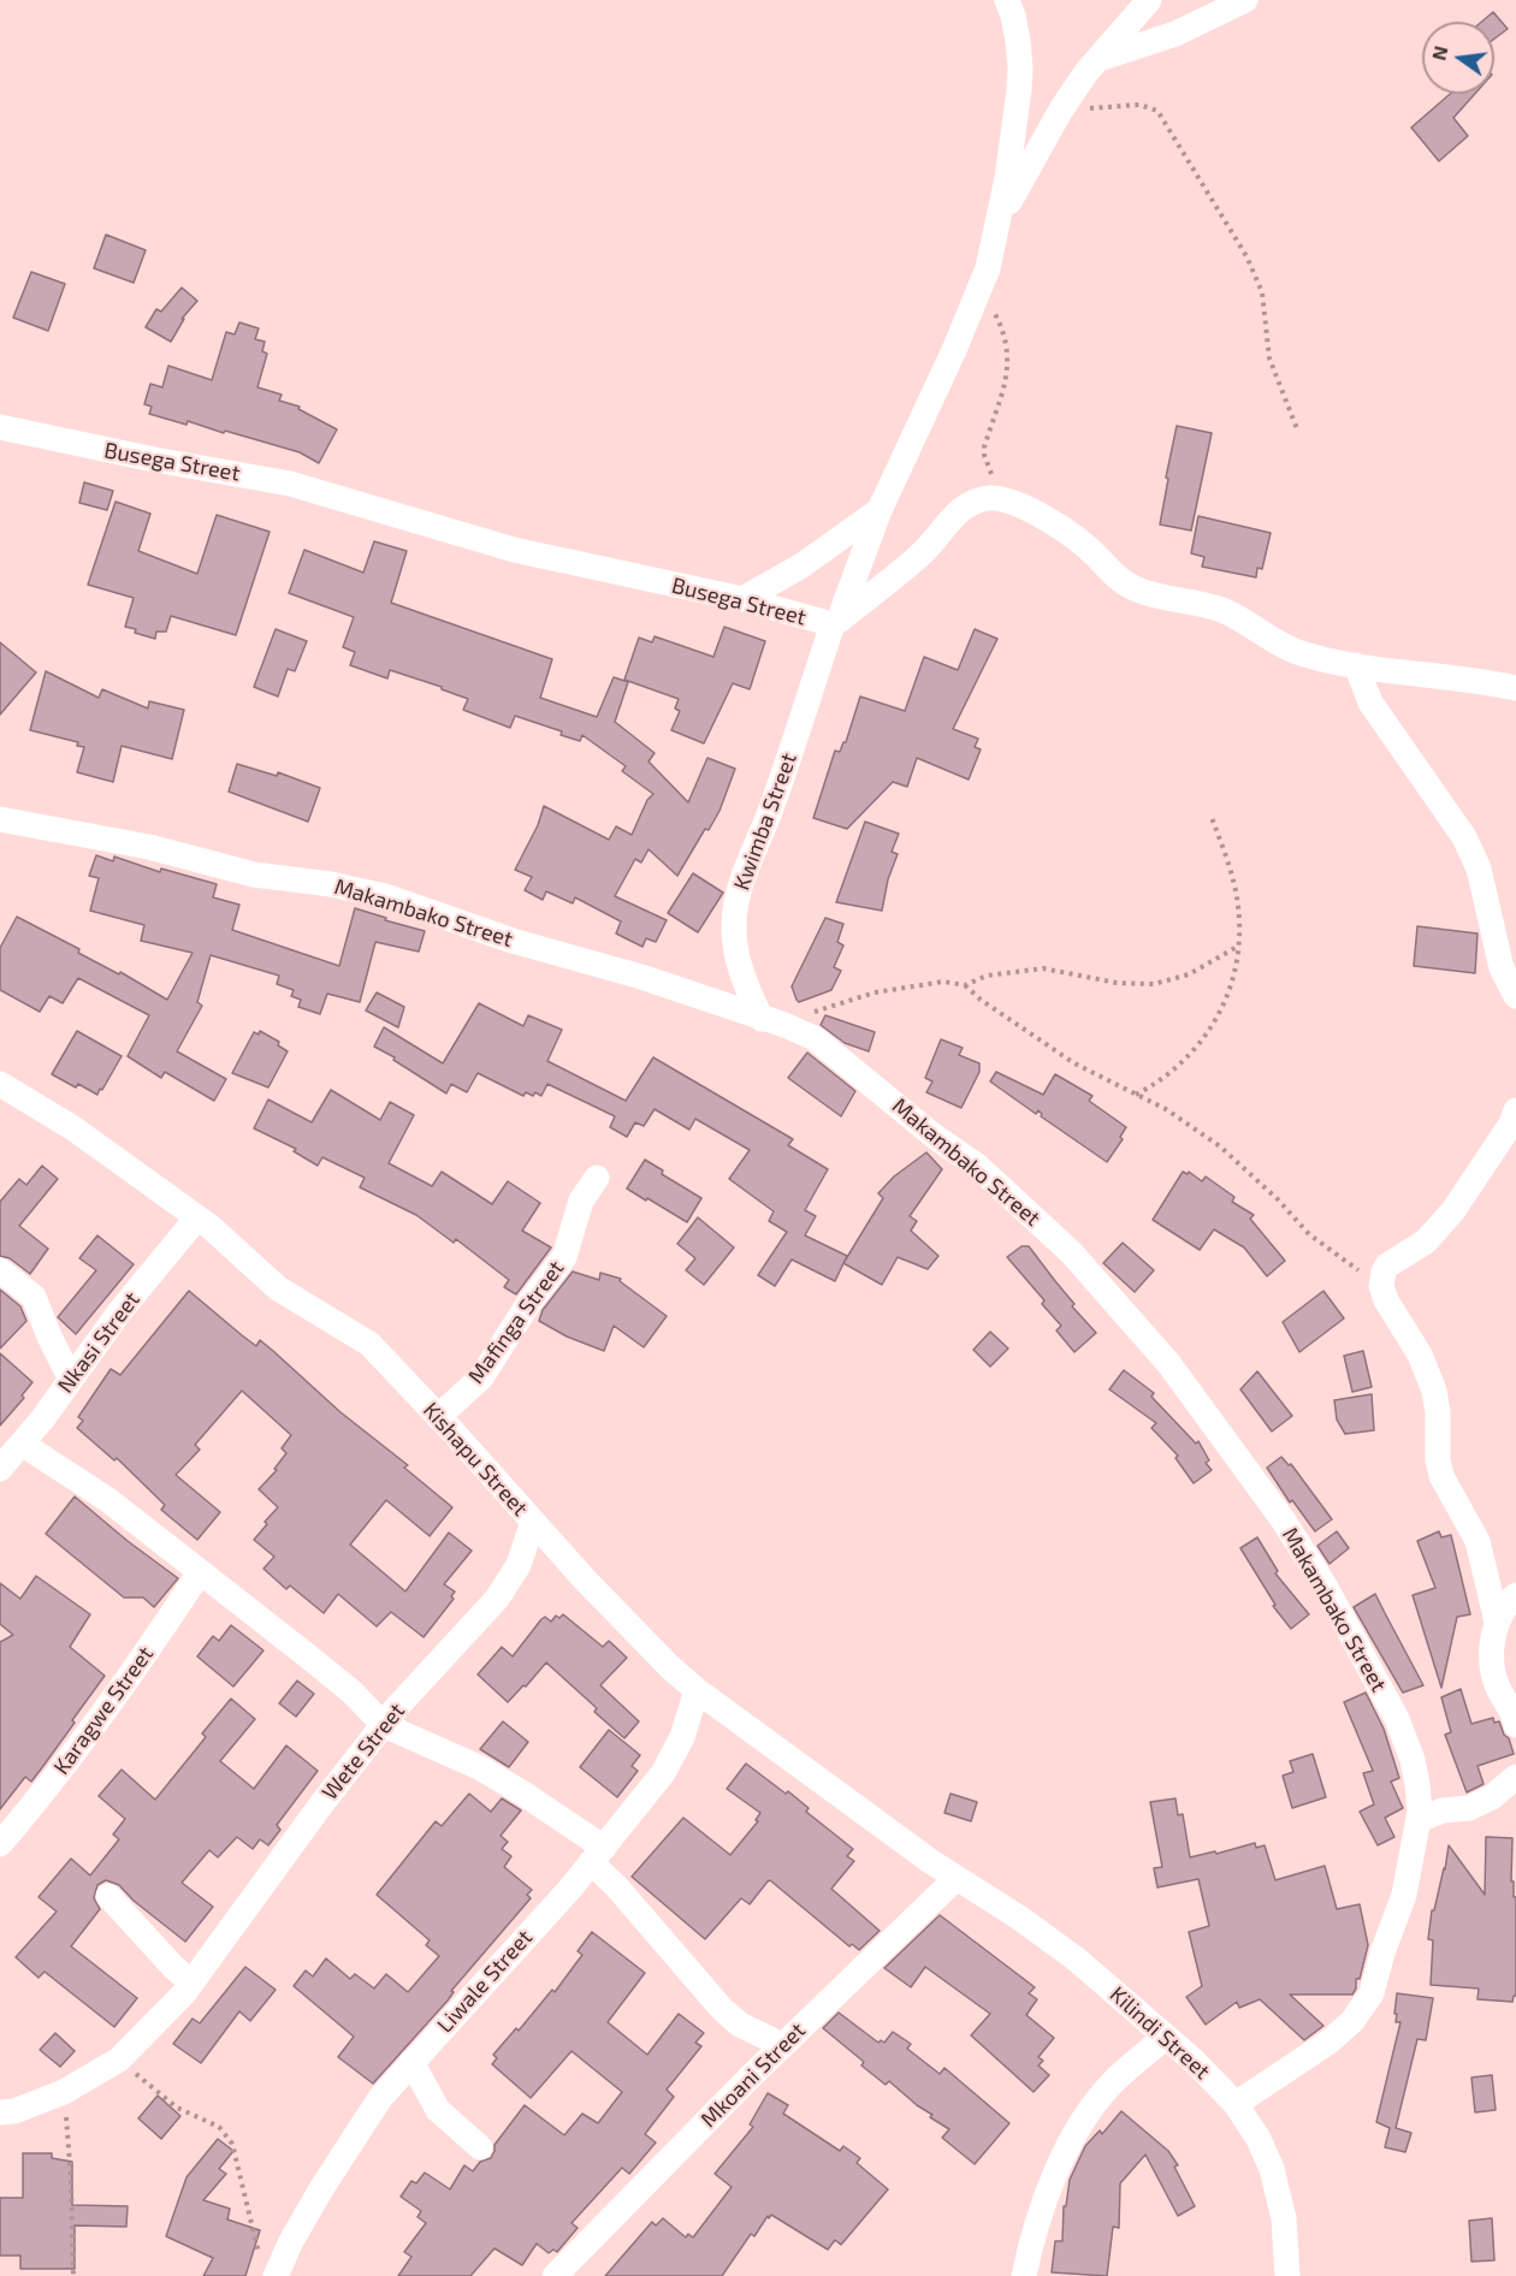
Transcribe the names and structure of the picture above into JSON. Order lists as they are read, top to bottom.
{
  "streets": {
    "street": [
      "Busega Street",
      "Kwimba Street",
      "Makambako Street",
      "Mafinga Street",
      "Nkasi Street",
      "Kishapu Street",
      "Karagwe Street",
      "Wete Street",
      "Liwale Street",
      "Kilindi Street",
      "Mkoani Street"
    ]
  },
  "crossings": [
    ["Busega Street", "Kwimba Street"],
    ["Kwimba Street", "Makambako Street"],
    ["Makambako Street", "Kilindi Street"],
    ["Mafinga Street", "Kishapu Street"],
    ["Nkasi Street", "Kishapu Street"],
    ["Kishapu Street", "Wete Street"],
    ["Kishapu Street", "Liwale Street"],
    ["Kishapu Street", "Kilindi Street"],
    ["Kilindi Street", "Mkoani Street"]
  ],
  "north": "left"
}
